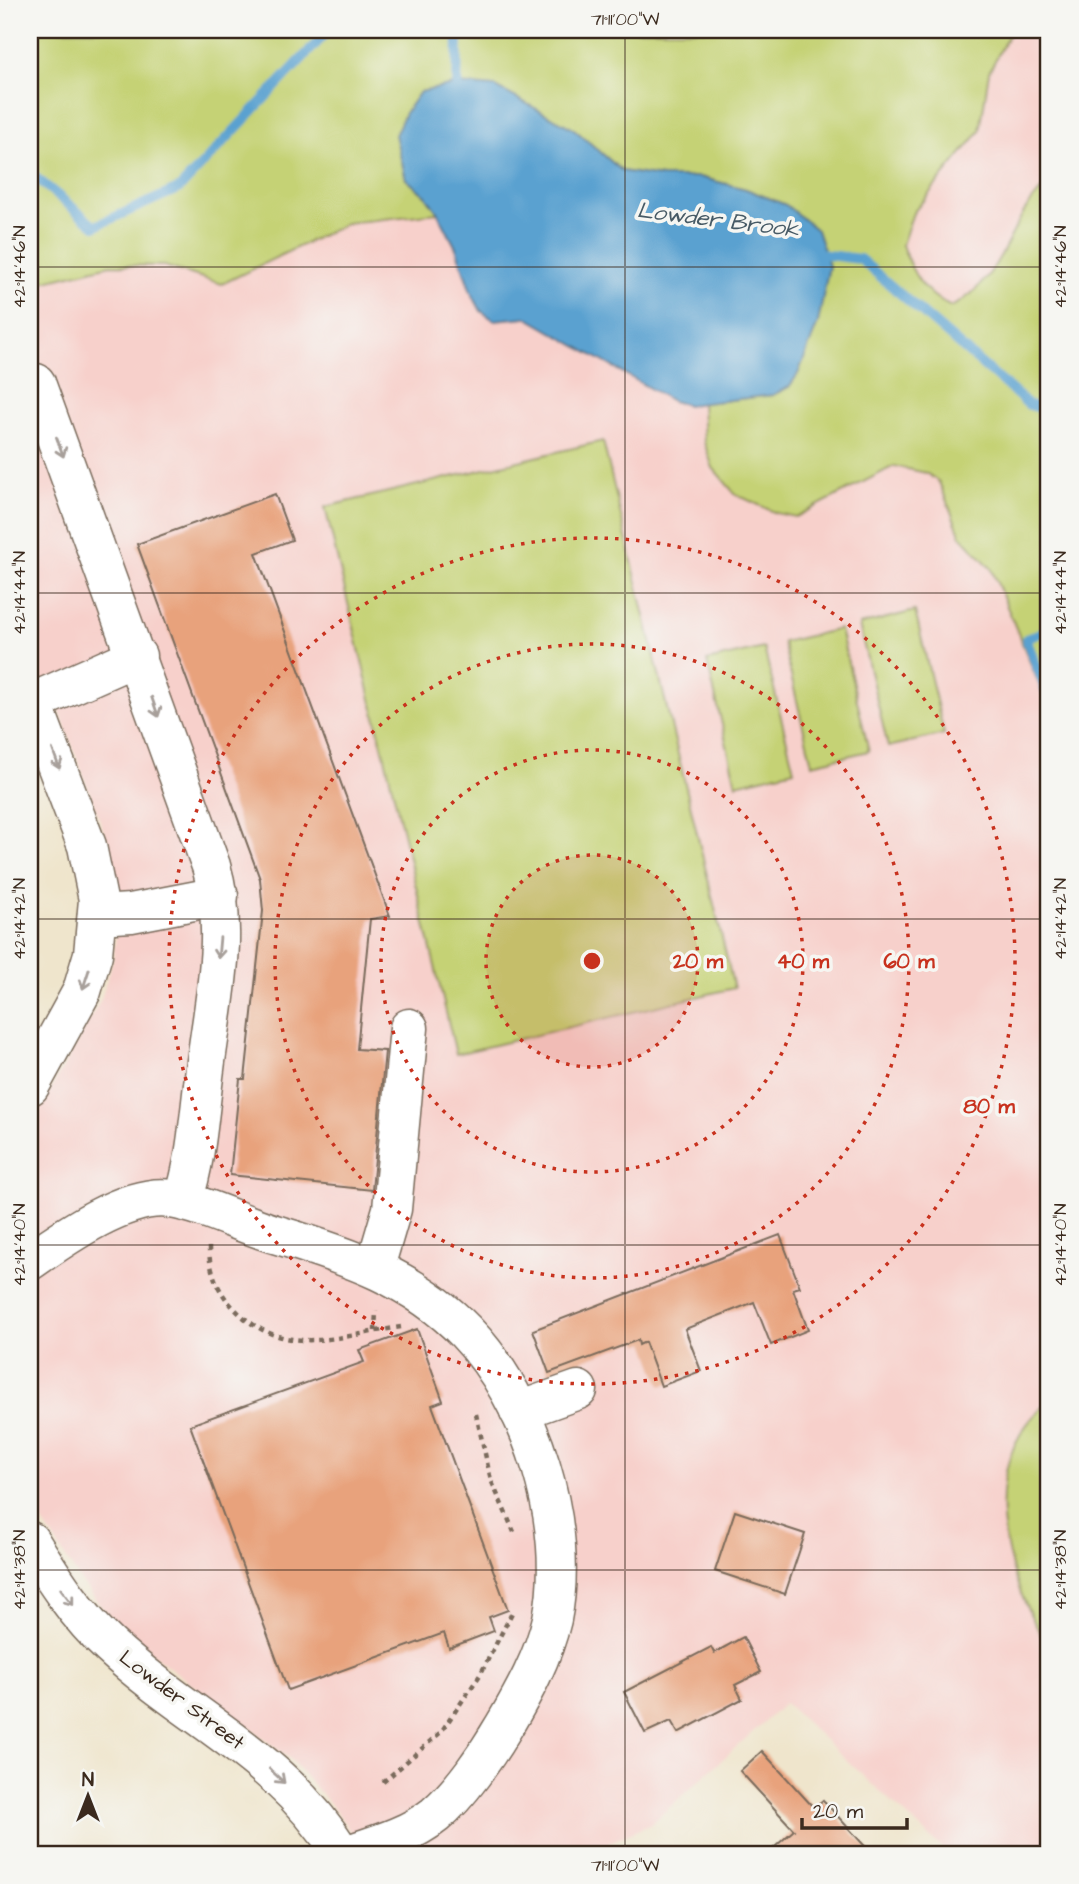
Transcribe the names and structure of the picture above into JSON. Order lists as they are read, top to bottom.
{
  "streets": {
    "street": ["Lowder Street"]
  },
  "one_way": ["Lowder Street"],
  "water": ["Lowder Brook"],
  "scale_bar": "20 m",
  "north": "top",
  "coordinates": [
    "71°11'00\"W",
    "42°14'46\"N",
    "42°14'44\"N",
    "42°14'42\"N",
    "42°14'40\"N",
    "42°14'38\"N"
  ],
  "rings": [
    "20 m",
    "40 m",
    "60 m",
    "80 m"
  ]
}
